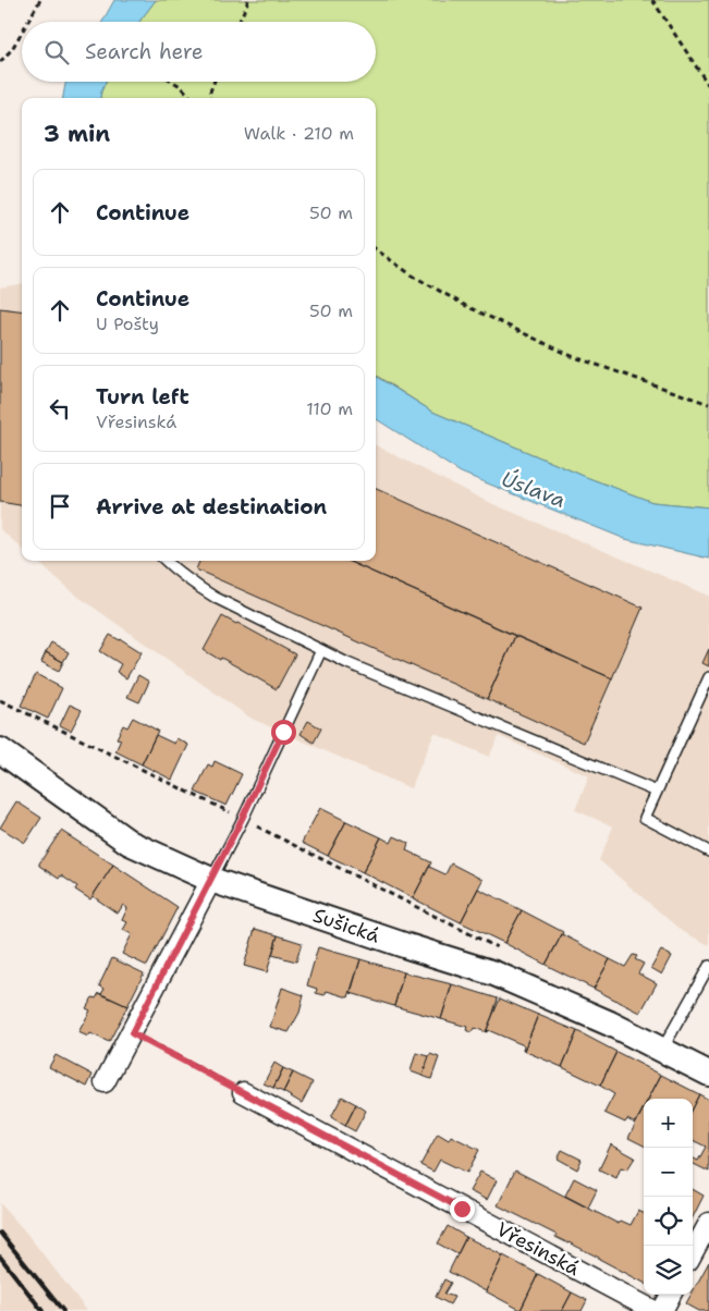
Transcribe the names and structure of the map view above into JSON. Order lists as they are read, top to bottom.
{
  "streets": {
    "street": ["Sušická", "Vřesinská"]
  },
  "water": ["Úslava"],
  "page": {
    "search": "Search here",
    "heading": ["3 min", "Walk · 210 m"],
    "list": [
      ["Continue", "50 m"],
      ["Continue", "U Pošty", "50 m"],
      ["Turn left", "Vřesinská", "110 m"],
      "Arrive at destination"
    ],
    "map_buttons": ["+", "−"]
  }
}
